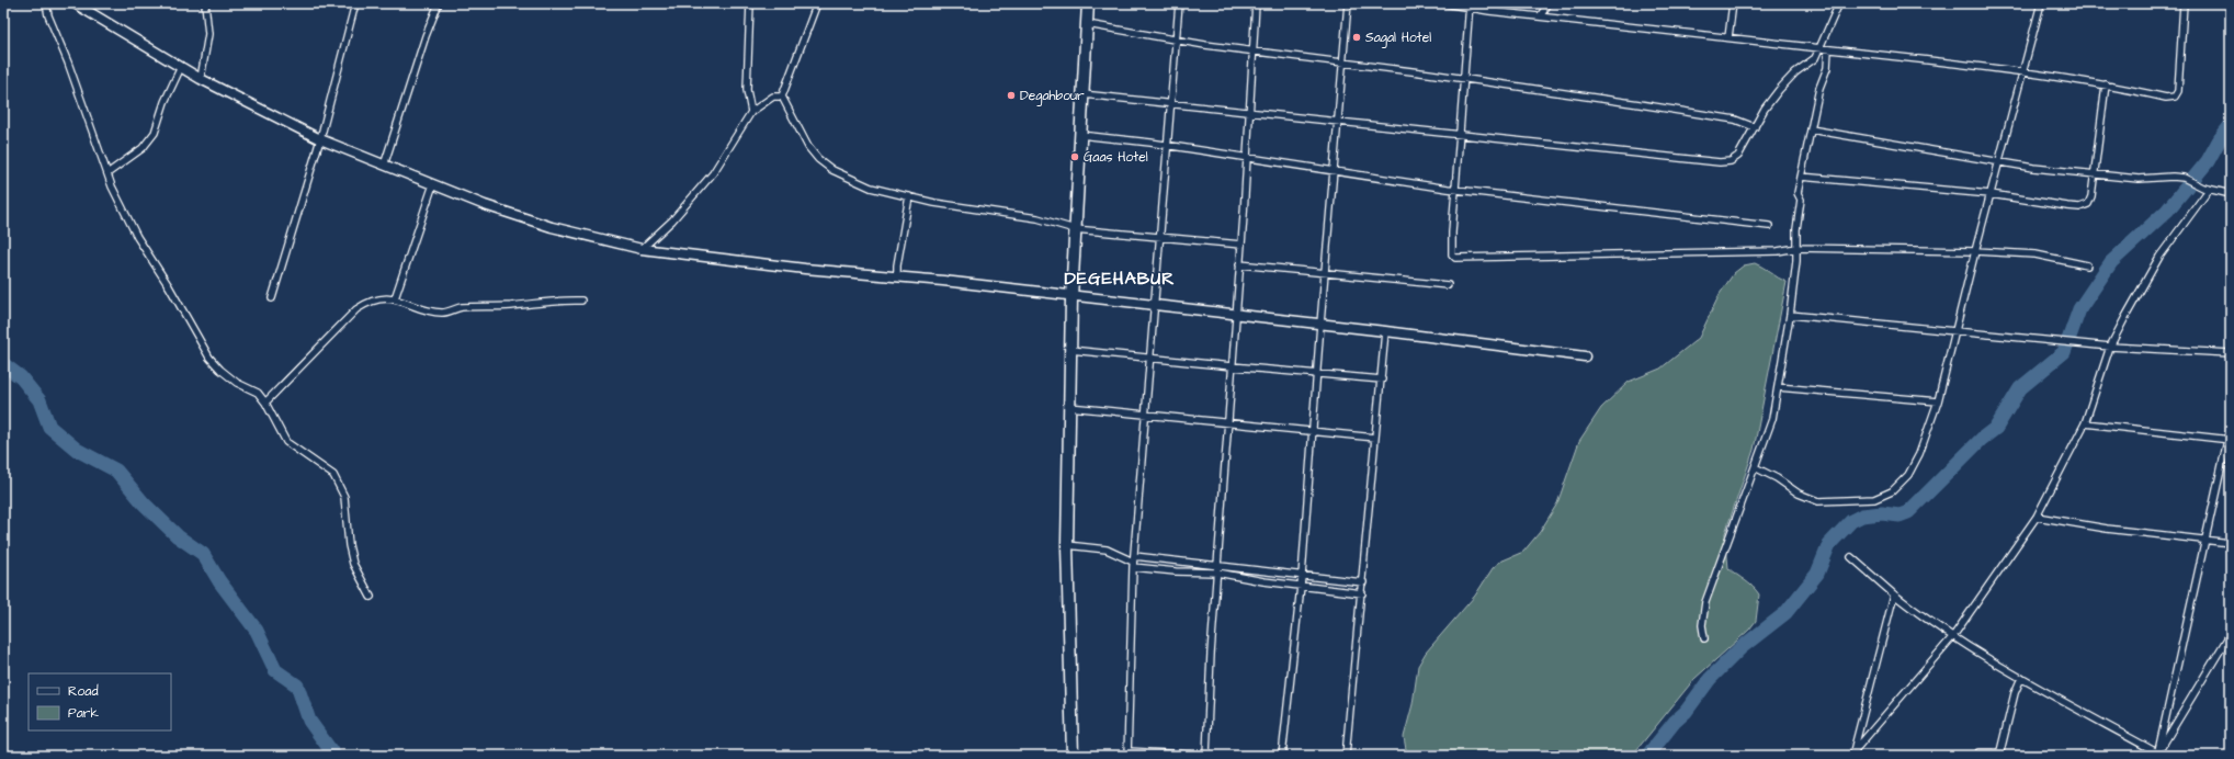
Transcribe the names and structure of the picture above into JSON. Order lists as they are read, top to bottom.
{
  "districts": ["DEGEHABUR"],
  "places": ["Sagal Hotel", "Degahbour", "Gaas Hotel"],
  "legend": ["Road", "Park"]
}
